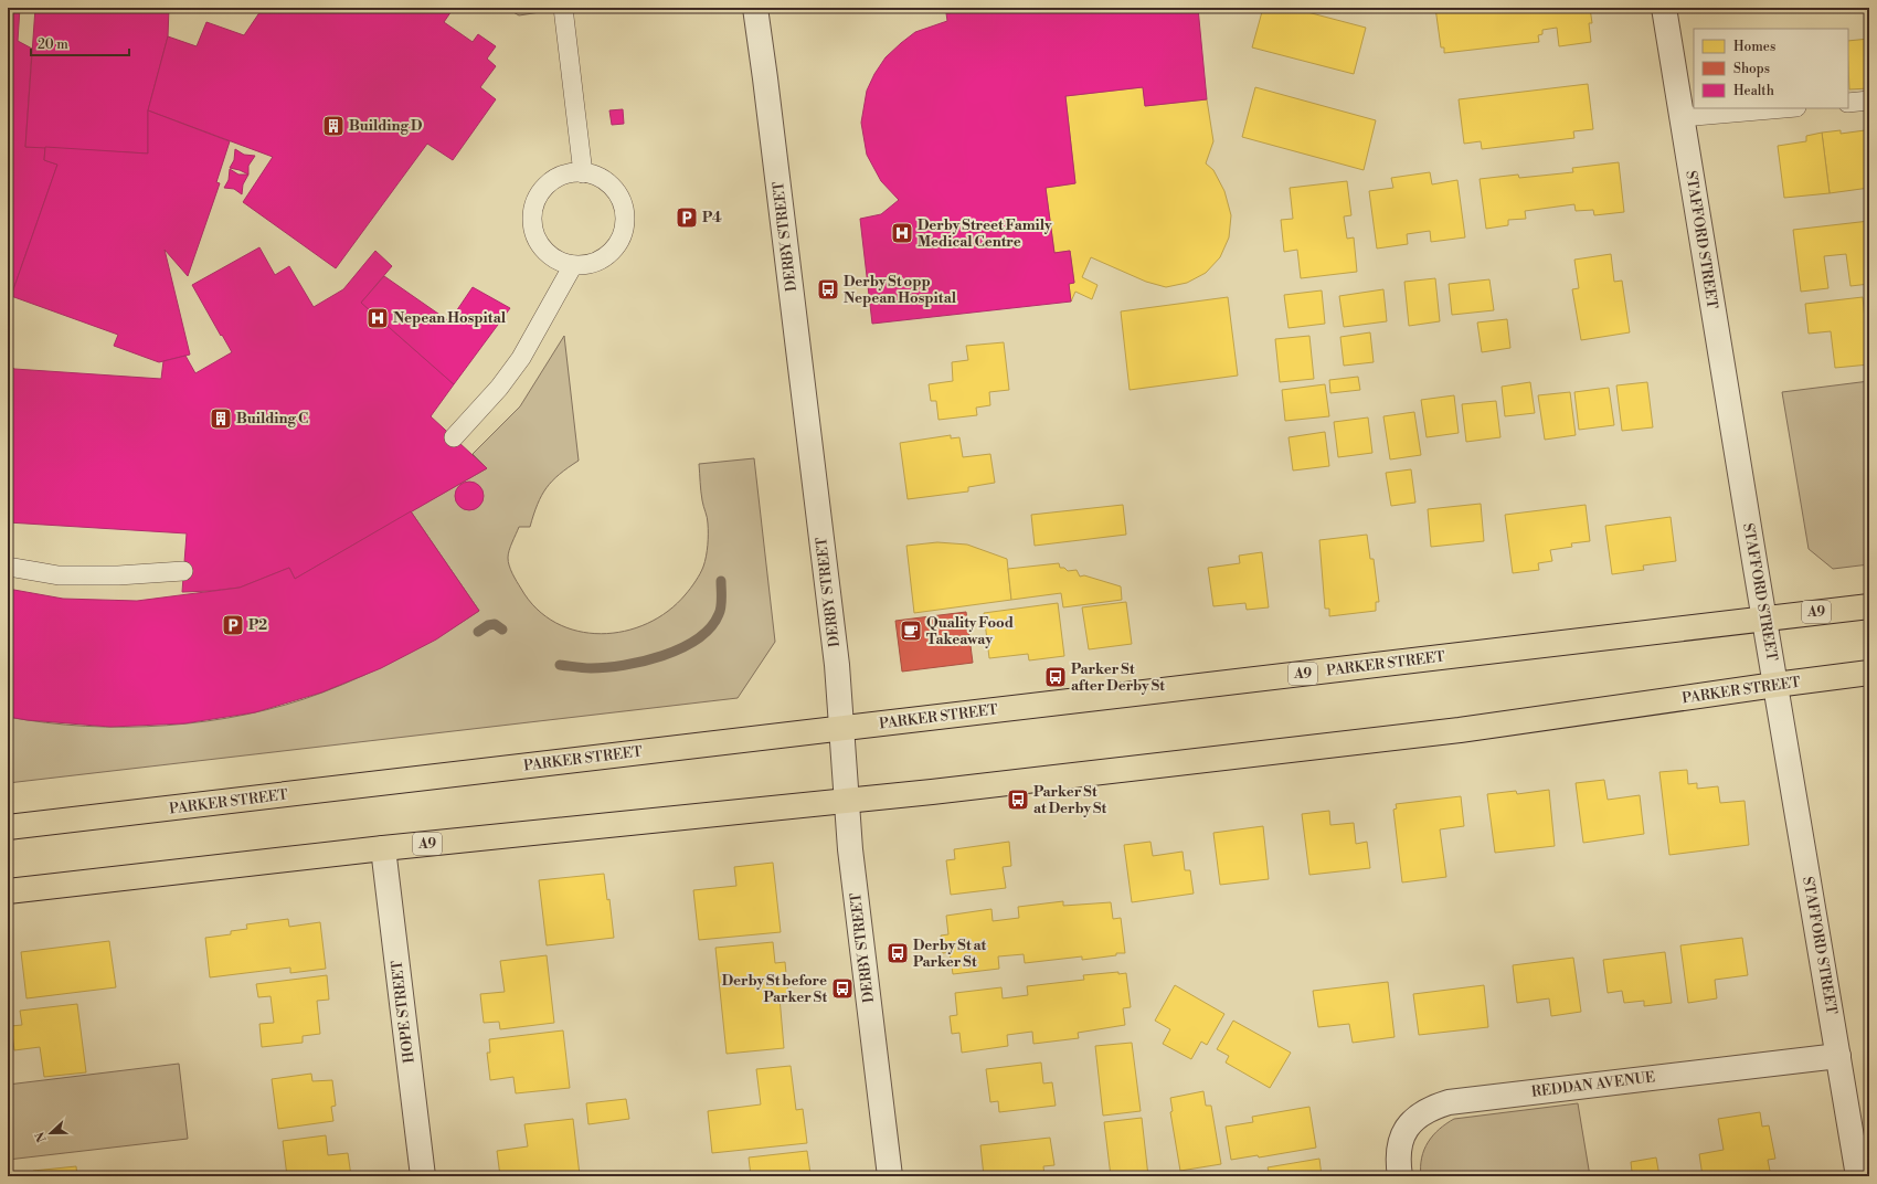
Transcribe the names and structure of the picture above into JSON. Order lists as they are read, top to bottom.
{
  "streets": {
    "highway": ["A9", "PARKER STREET"],
    "street": [
      "DERBY STREET",
      "STAFFORD STREET",
      "HOPE STREET",
      "REDDAN AVENUE"
    ]
  },
  "crossings": [
    ["DERBY STREET", "PARKER STREET"],
    ["STAFFORD STREET", "PARKER STREET"],
    ["STAFFORD STREET", "REDDAN AVENUE"],
    ["PARKER STREET", "HOPE STREET"]
  ],
  "places": {
    "building": ["Building D", "Building C"],
    "parking": ["P4", "P2"],
    "hospital": ["Derby Street Family Medical Centre", "Nepean Hospital"],
    "bus stop": [
      "Derby St opp Nepean Hospital",
      "Parker St after Derby St",
      "Parker St at Derby St",
      "Derby St at Parker St",
      "Derby St before Parker St"
    ],
    "cafe": ["Quality Food Takeaway"]
  },
  "legend": ["Homes", "Shops", "Health"],
  "scale_bar": "20 m",
  "north": "left"
}
